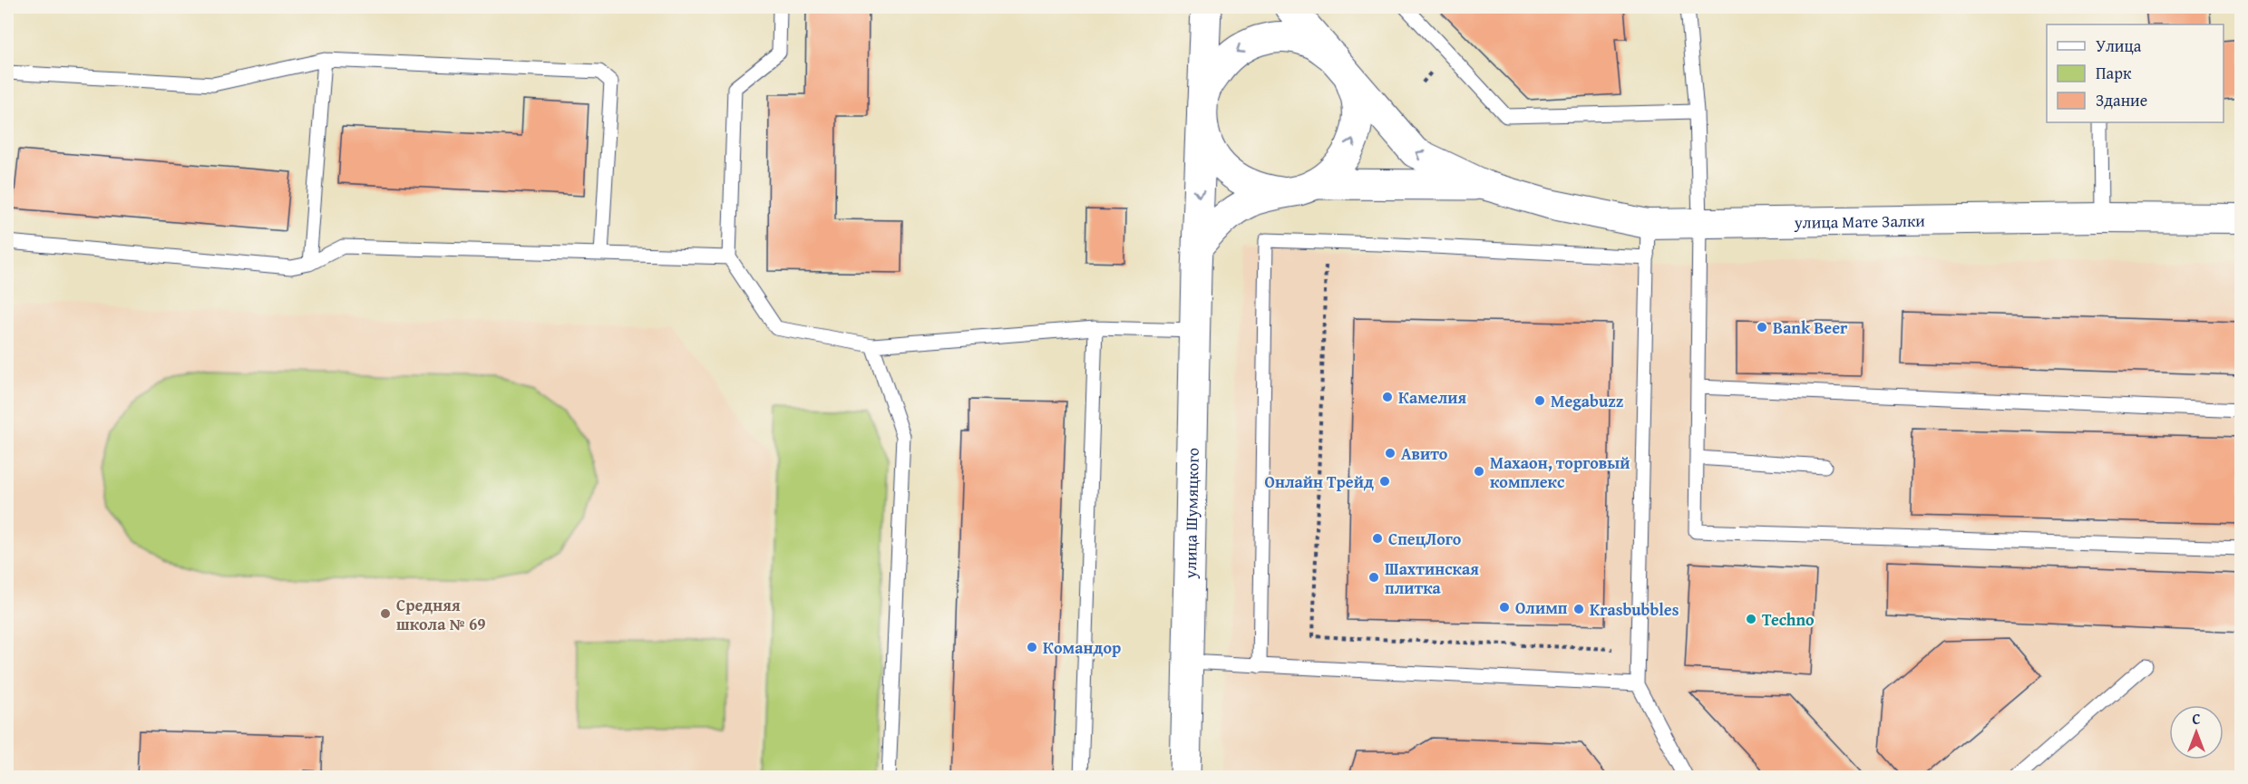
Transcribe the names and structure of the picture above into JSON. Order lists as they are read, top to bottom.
{
  "streets": {
    "street": ["улица Мате Залки", "улица Шумяцкого"]
  },
  "places": [
    "Bank Beer",
    "Камелия",
    "Megabuzz",
    "Авито",
    "Махаон, торговый комплекс",
    "Онлайн Трейд",
    "СпецЛого",
    "Шахтинская плитка",
    "Олимп",
    "Krasbubbles",
    "Средняя школа № 69",
    "Techno",
    "Командор"
  ],
  "legend": ["Улица", "Парк", "Здание"],
  "north": "top"
}
